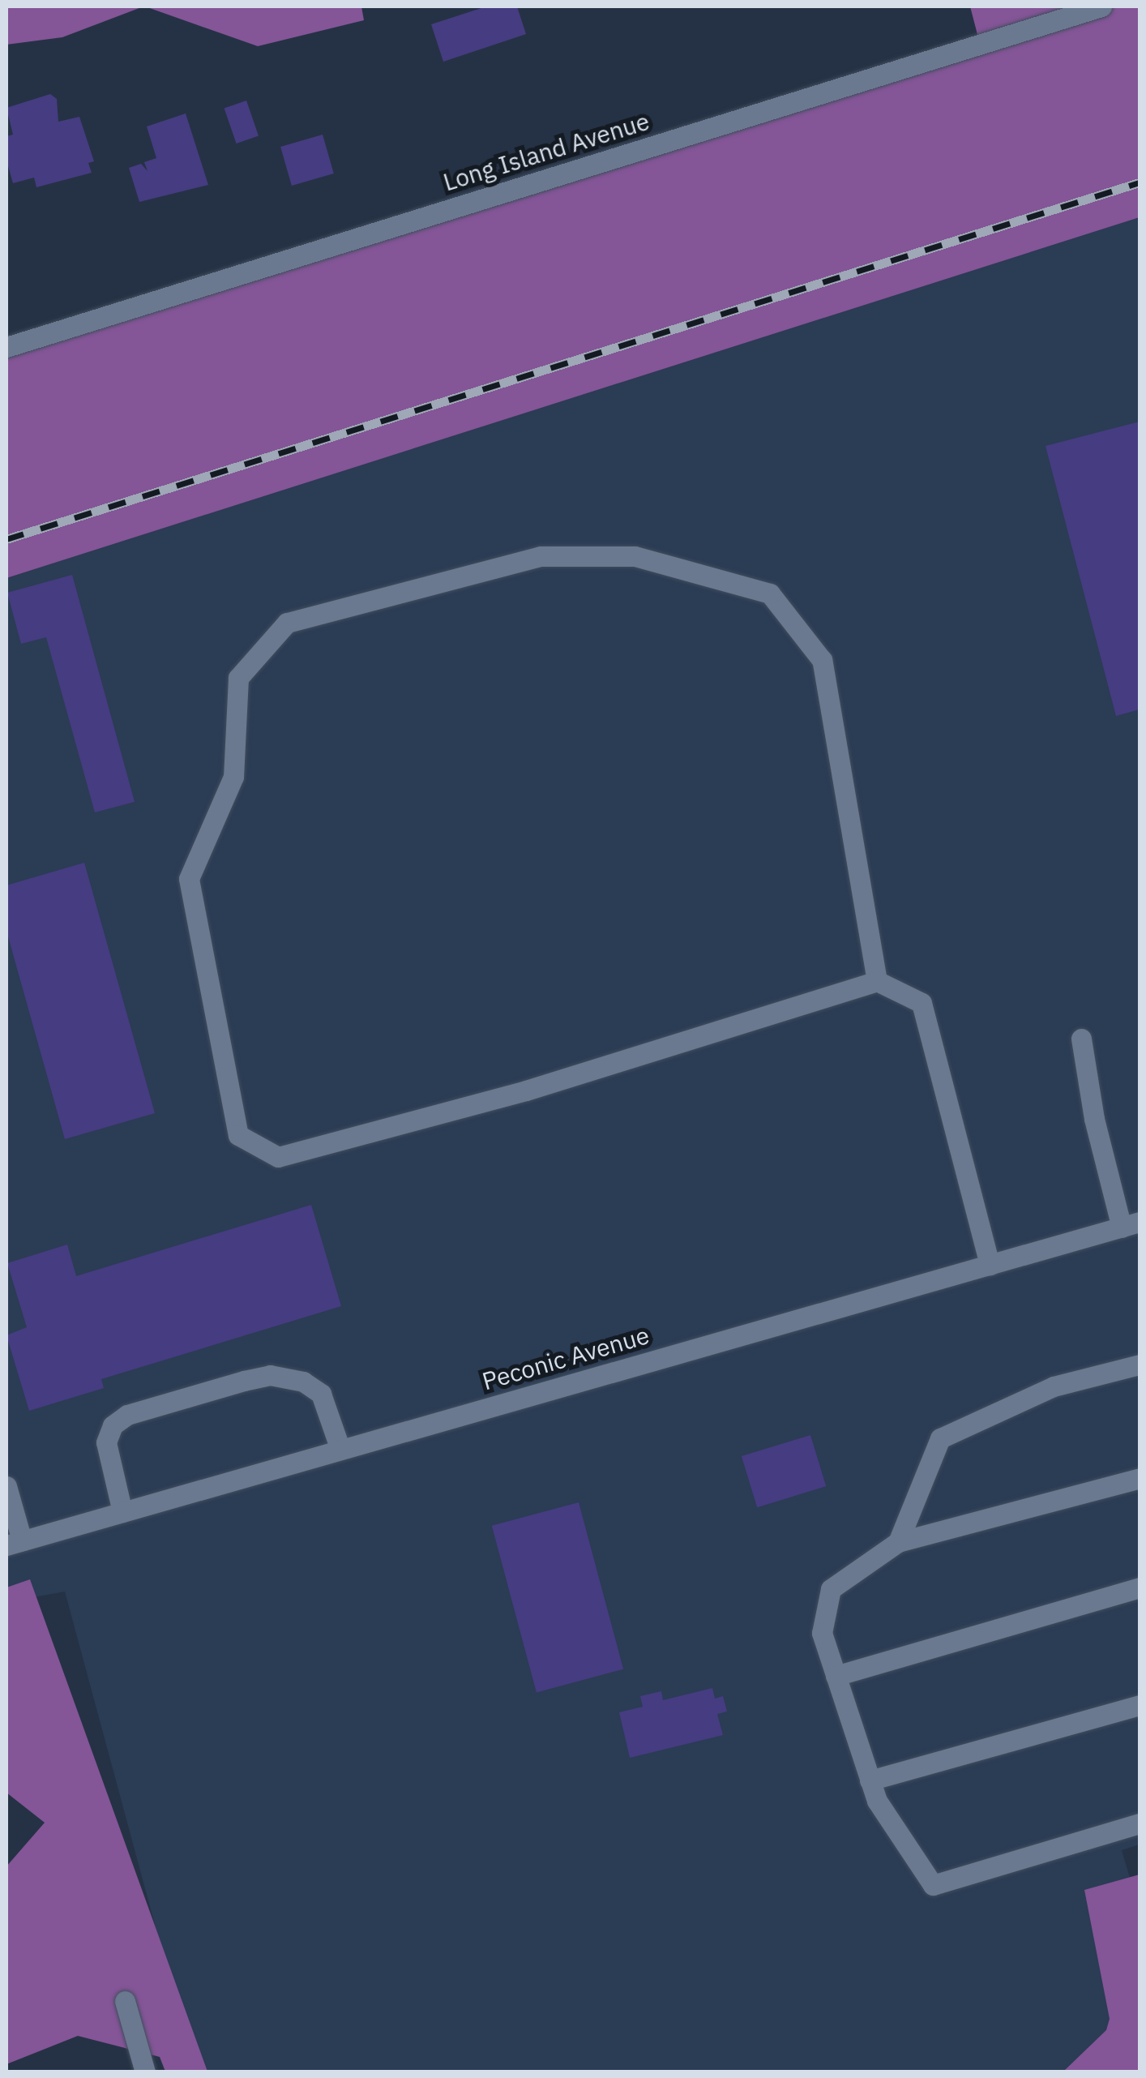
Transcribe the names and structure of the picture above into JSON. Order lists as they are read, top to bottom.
{
  "streets": {
    "street": ["Long Island Avenue", "Peconic Avenue"]
  }
}
